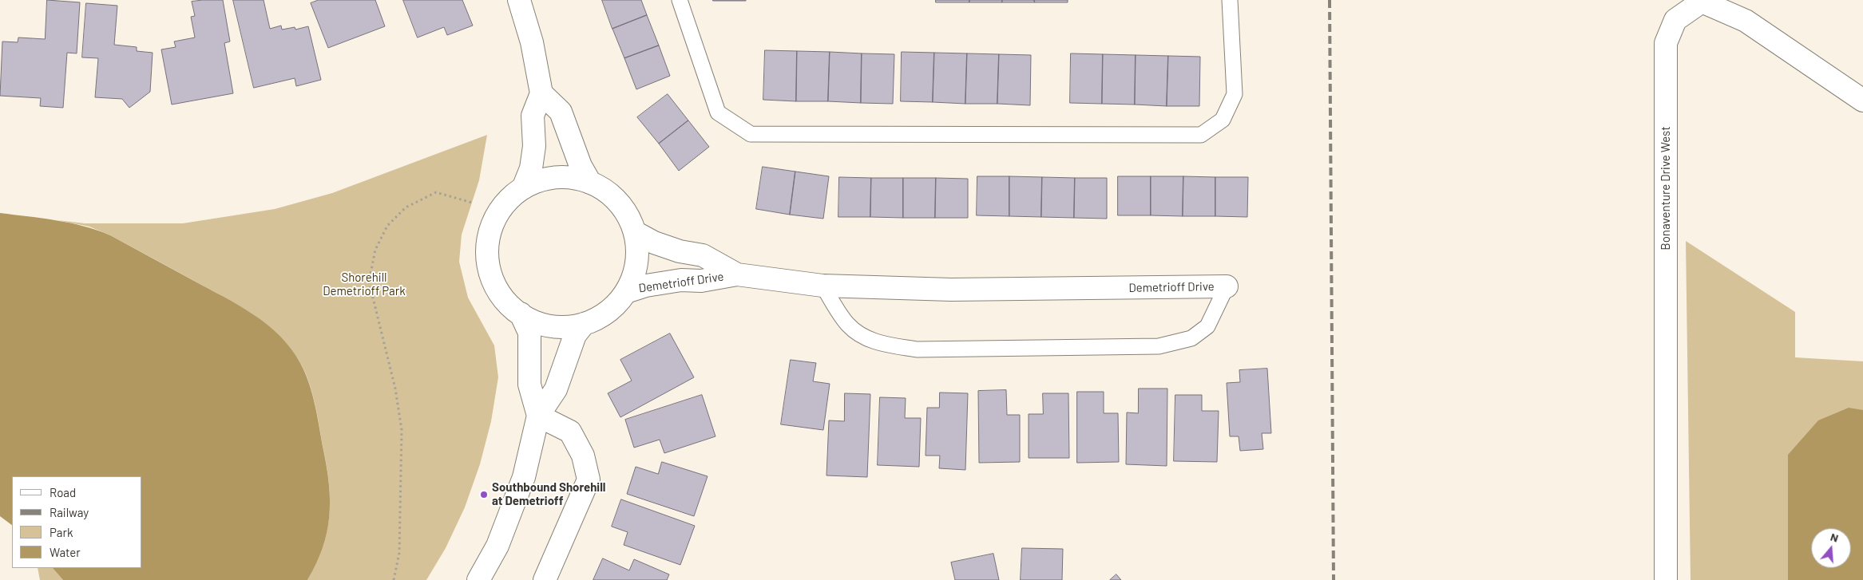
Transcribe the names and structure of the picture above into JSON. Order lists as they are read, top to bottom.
{
  "streets": {
    "street": ["Bonaventure Drive West", "Demetrioff Drive"]
  },
  "parks": ["Shorehill Demetrioff Park"],
  "places": ["Southbound Shorehill at Demetrioff"],
  "legend": [
    "Road",
    "Railway",
    "Park",
    "Water"
  ],
  "north": "top"
}
